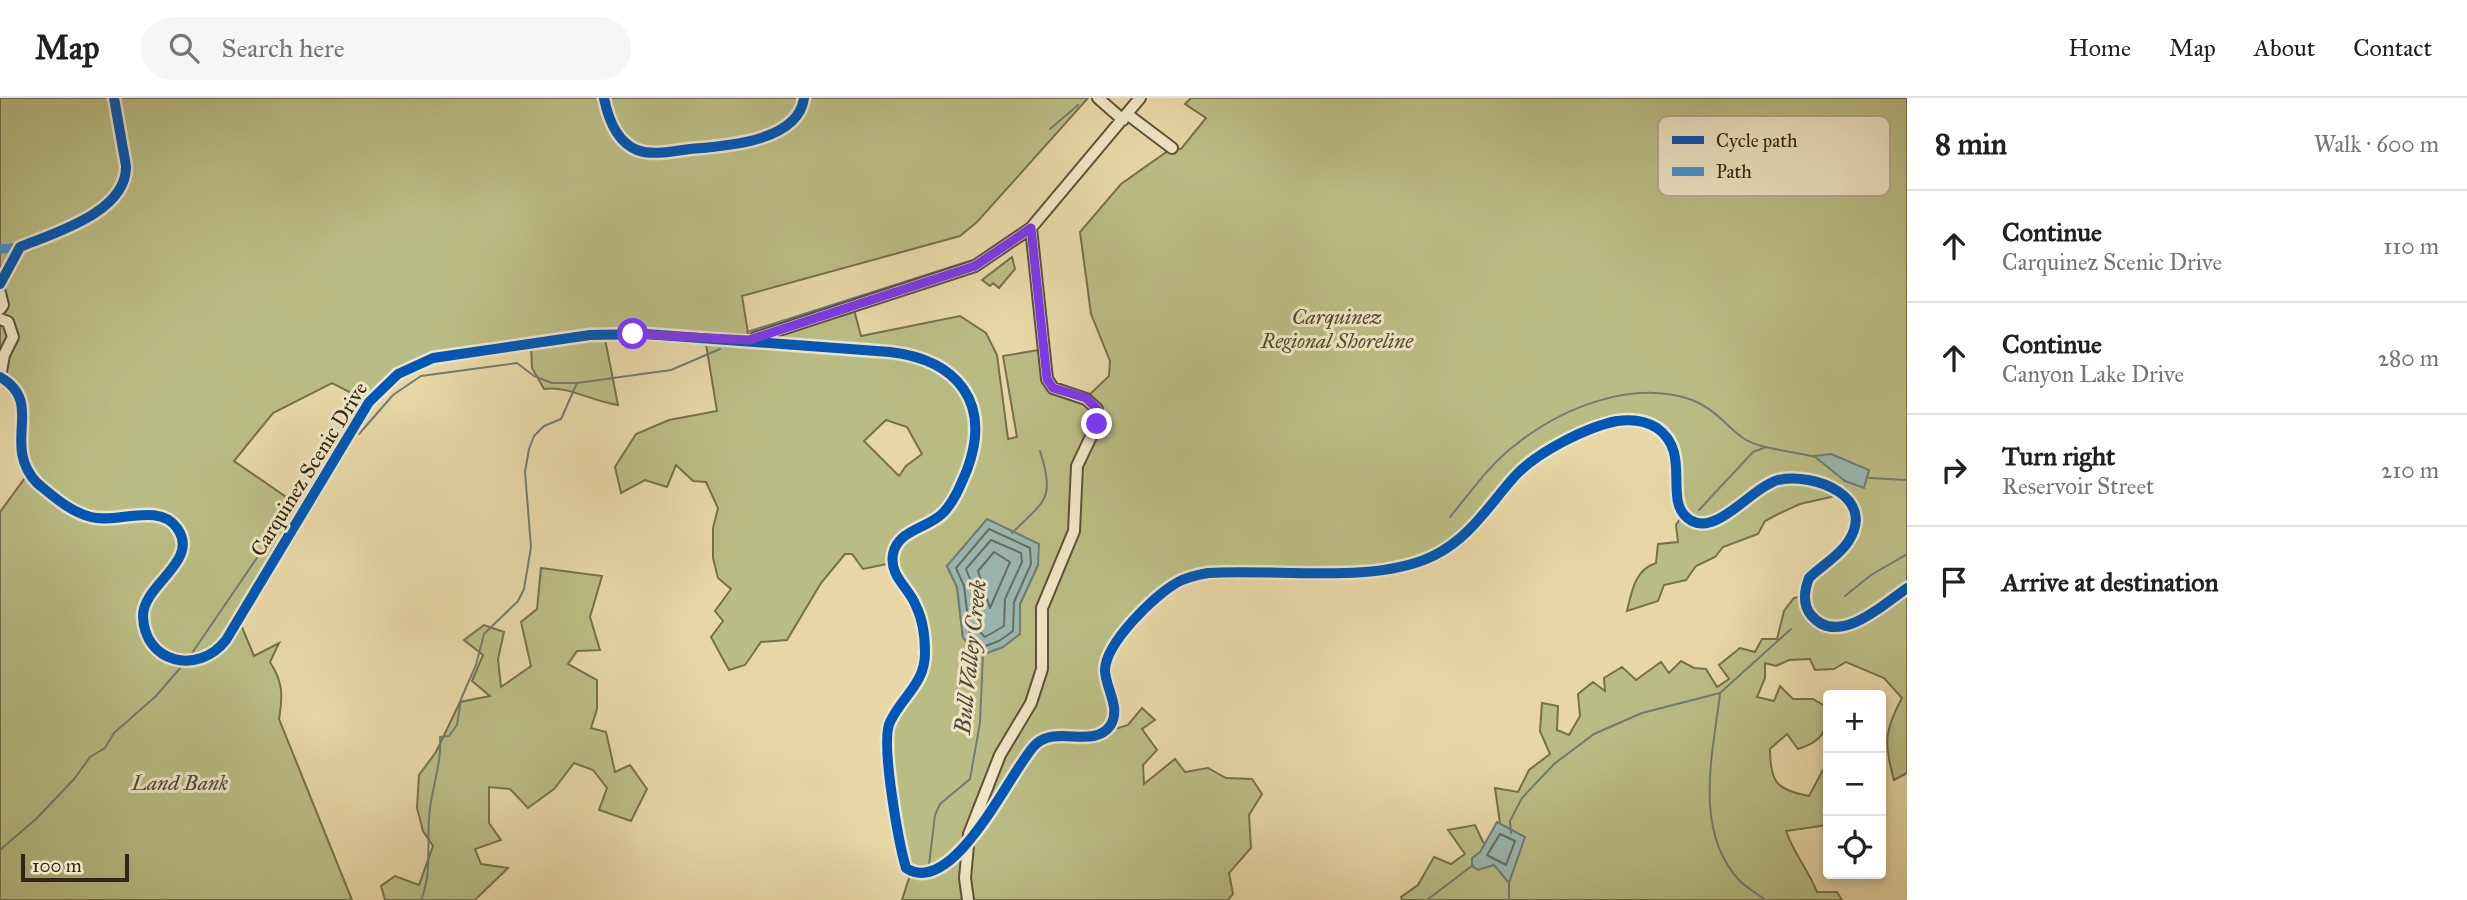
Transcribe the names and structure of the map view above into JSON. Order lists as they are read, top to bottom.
{
  "streets": {
    "street": ["Carquinez Scenic Drive"]
  },
  "water": ["Bull Valley Creek"],
  "parks": ["Carquinez Regional Shoreline", "Land Bank"],
  "legend": ["Cycle path", "Path"],
  "scale_bar": "100 m",
  "page": {
    "header": "Map",
    "search": "Search here",
    "nav": [
      "Home",
      "Map",
      "About",
      "Contact"
    ],
    "heading": ["8 min", "Walk · 600 m"],
    "list": [
      ["Continue", "Carquinez Scenic Drive", "110 m"],
      ["Continue", "Canyon Lake Drive", "280 m"],
      ["Turn right", "Reservoir Street", "210 m"],
      "Arrive at destination"
    ],
    "map_buttons": ["+", "−"],
    "scale": "100 m"
  }
}
